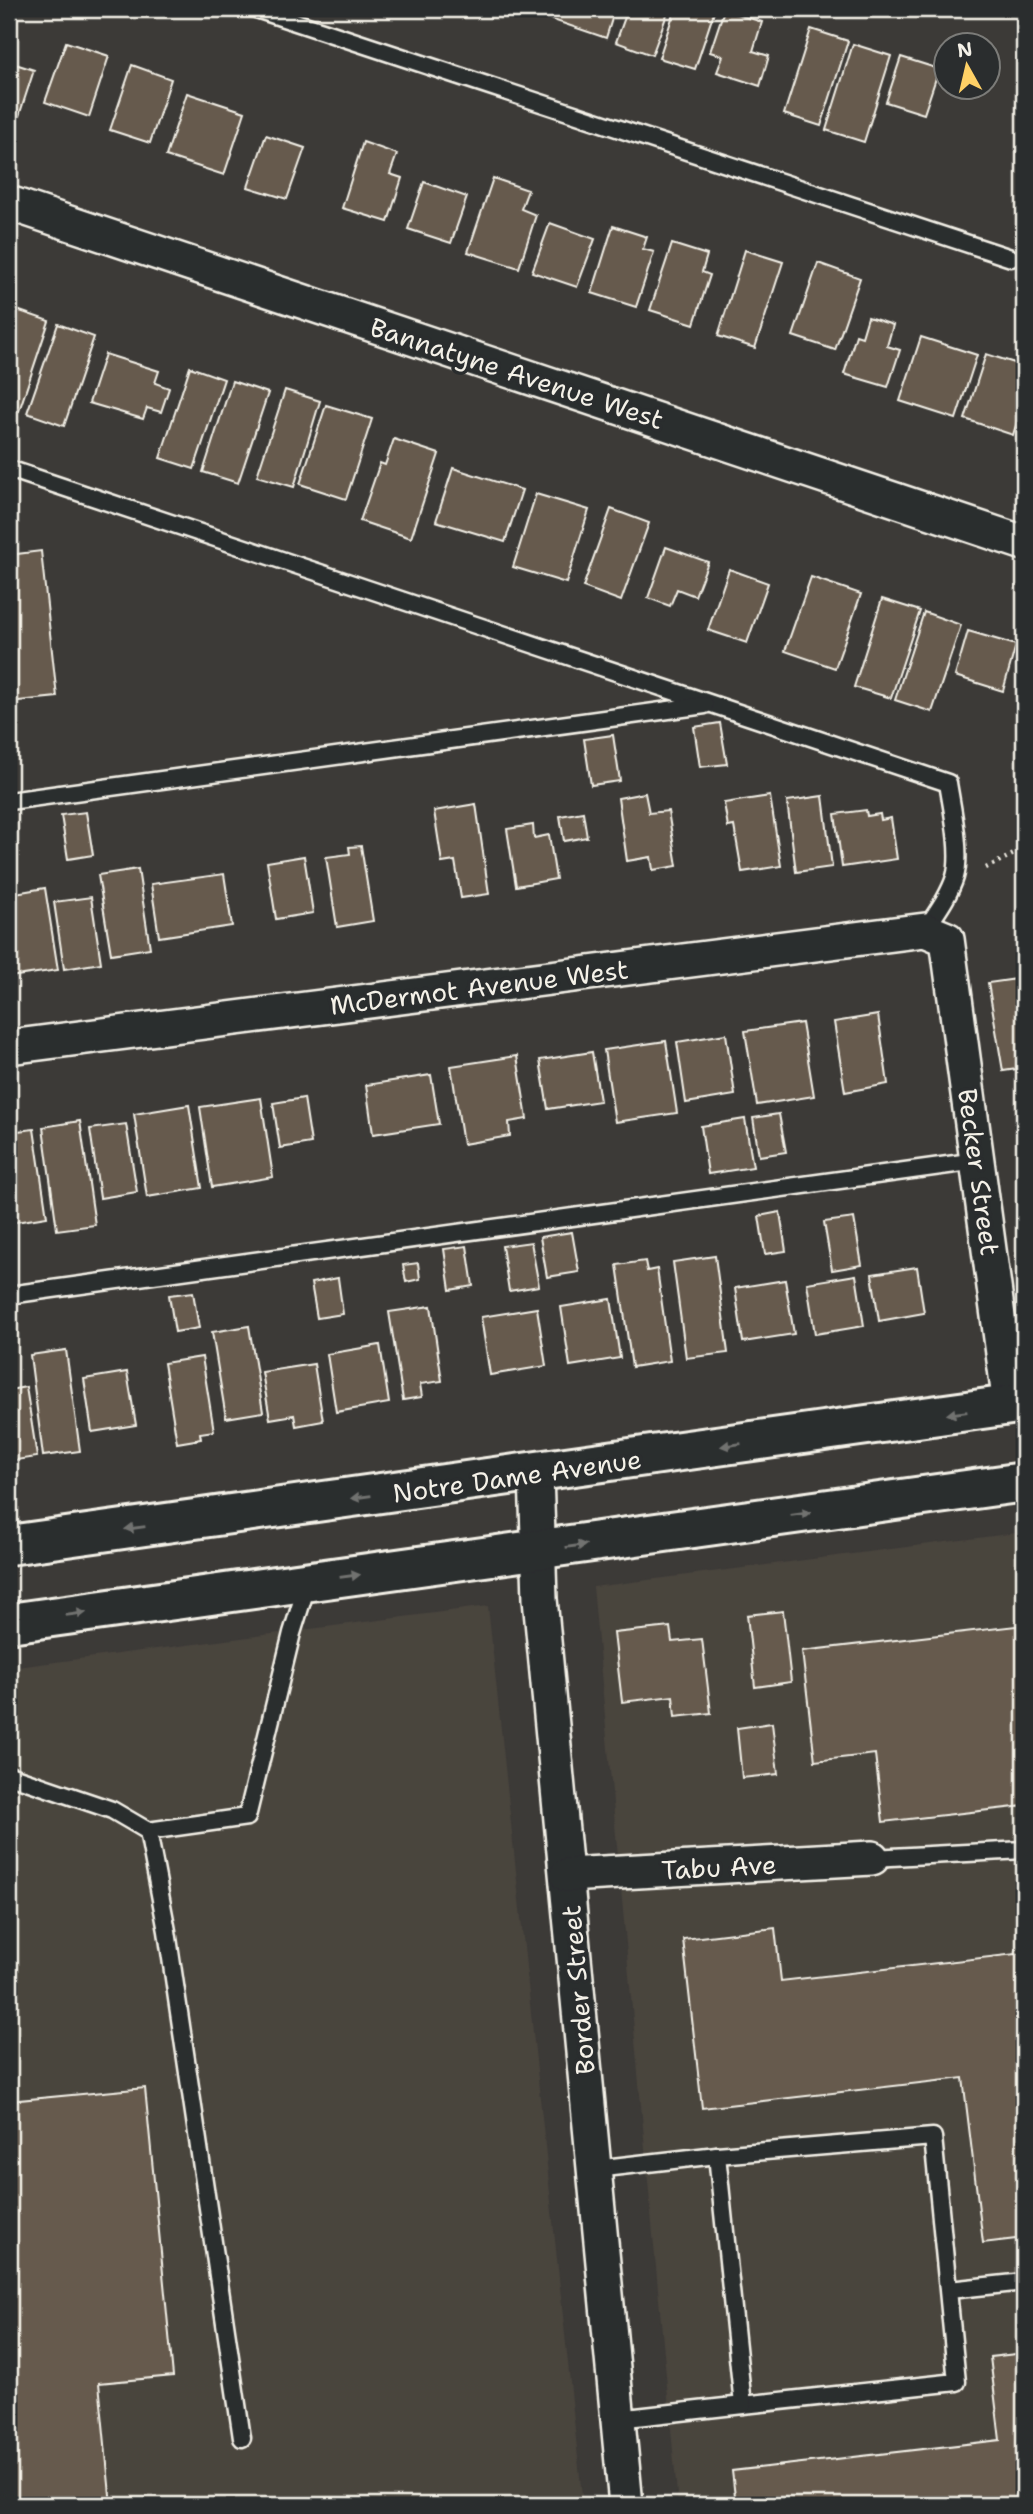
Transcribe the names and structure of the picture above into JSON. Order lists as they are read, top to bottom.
{
  "streets": {
    "main road": ["Notre Dame Avenue"],
    "street": [
      "Bannatyne Avenue West",
      "McDermot Avenue West",
      "Becker Street",
      "Tabu Ave",
      "Border Street"
    ]
  },
  "crossings": [
    ["McDermot Avenue West", "Becker Street"],
    ["Becker Street", "Notre Dame Avenue"],
    ["Notre Dame Avenue", "Border Street"],
    ["Tabu Ave", "Border Street"]
  ],
  "north": "top"
}
